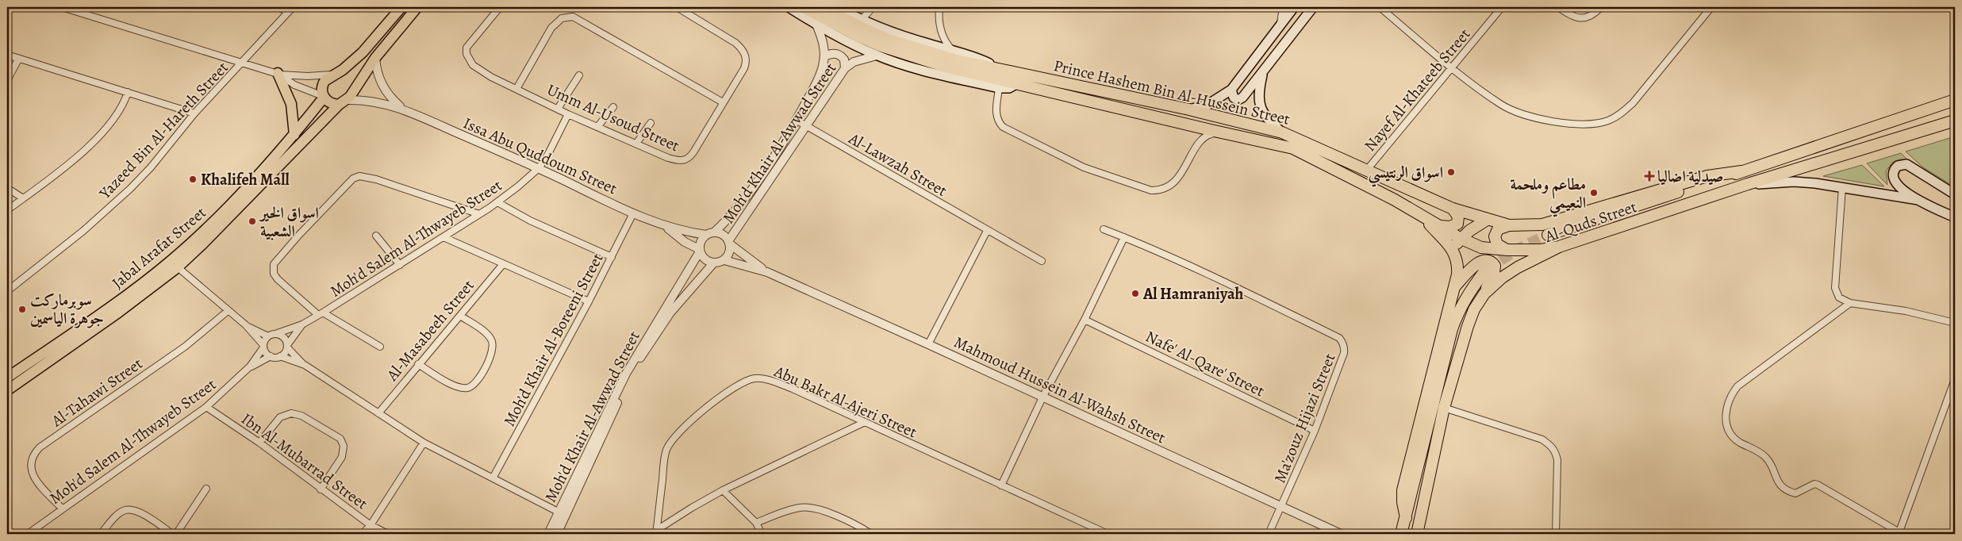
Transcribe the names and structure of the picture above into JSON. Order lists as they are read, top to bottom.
{
  "streets": {
    "highway": ["Prince Hashem Bin Al-Hussein Street", "Al-Quds Street"],
    "main road": ["Jabal Arafat Street"],
    "street": [
      "Nayef Al-Khateeb Street",
      "Umm Al-Usoud Street",
      "Yazeed Bin Al-Hareth Street",
      "Moh'd Khair Al-Awwad Street",
      "Issa Abu Quddoum Street",
      "Al-Lawzah Street",
      "Moh'd Salem Al-Thwayeb Street",
      "Al-Masabeeh Street",
      "Moh’d Khair Al-Boreeni Street",
      "Nafe' Al-Qare' Street",
      "Mahmoud Hussein Al-Wahsh Street",
      "Al-Tahawi Street",
      "Abu Bakr Al-Ajeri Street",
      "Ma'zouz Hijazi Street",
      "Ibn Al-Mubarrad Street"
    ]
  },
  "crossings": [
    ["Nayef Al-Khateeb Street", "Prince Hashem Bin Al-Hussein Street"],
    ["Prince Hashem Bin Al-Hussein Street", "Moh'd Khair Al-Awwad Street"],
    ["Prince Hashem Bin Al-Hussein Street", "Al-Quds Street"],
    ["Umm Al-Usoud Street", "Moh'd Salem Al-Thwayeb Street"],
    ["Moh'd Khair Al-Awwad Street", "Issa Abu Quddoum Street"],
    ["Moh'd Khair Al-Awwad Street", "Al-Lawzah Street"],
    ["Moh'd Khair Al-Awwad Street", "Mahmoud Hussein Al-Wahsh Street"],
    ["Issa Abu Quddoum Street", "Moh'd Salem Al-Thwayeb Street"],
    ["Issa Abu Quddoum Street", "Jabal Arafat Street"],
    ["Issa Abu Quddoum Street", "Moh’d Khair Al-Boreeni Street"],
    ["Issa Abu Quddoum Street", "Mahmoud Hussein Al-Wahsh Street"],
    ["Moh'd Salem Al-Thwayeb Street", "Al-Tahawi Street"],
    ["Moh'd Salem Al-Thwayeb Street", "Ibn Al-Mubarrad Street"],
    ["Nafe' Al-Qare' Street", "Ma'zouz Hijazi Street"],
    ["Mahmoud Hussein Al-Wahsh Street", "Ma'zouz Hijazi Street"]
  ],
  "places": {
    "other": [
      "اسواق الرنتيسي",
      "Khalifeh Mall",
      "مطاعم وملحمة النعيمي",
      "اسواق الخير الشعبية",
      "Al Hamraniyah",
      "سوبرماركت جوهرة الياسمين"
    ],
    "health": ["صيدلية اضاليا"]
  }
}
